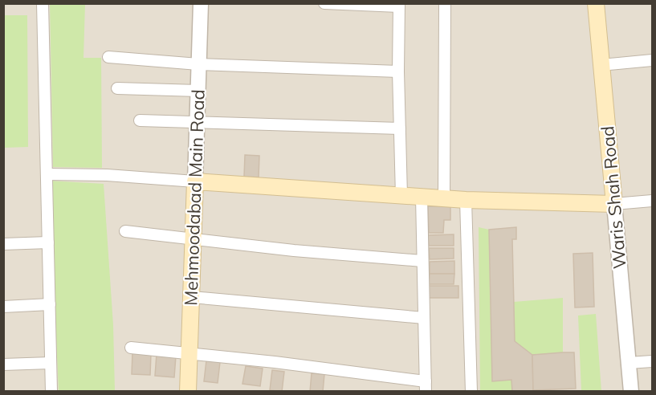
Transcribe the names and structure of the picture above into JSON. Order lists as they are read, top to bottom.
{
  "streets": {
    "main road": ["Mehmoodabad Main Road", "Waris Shah Road"]
  }
}
